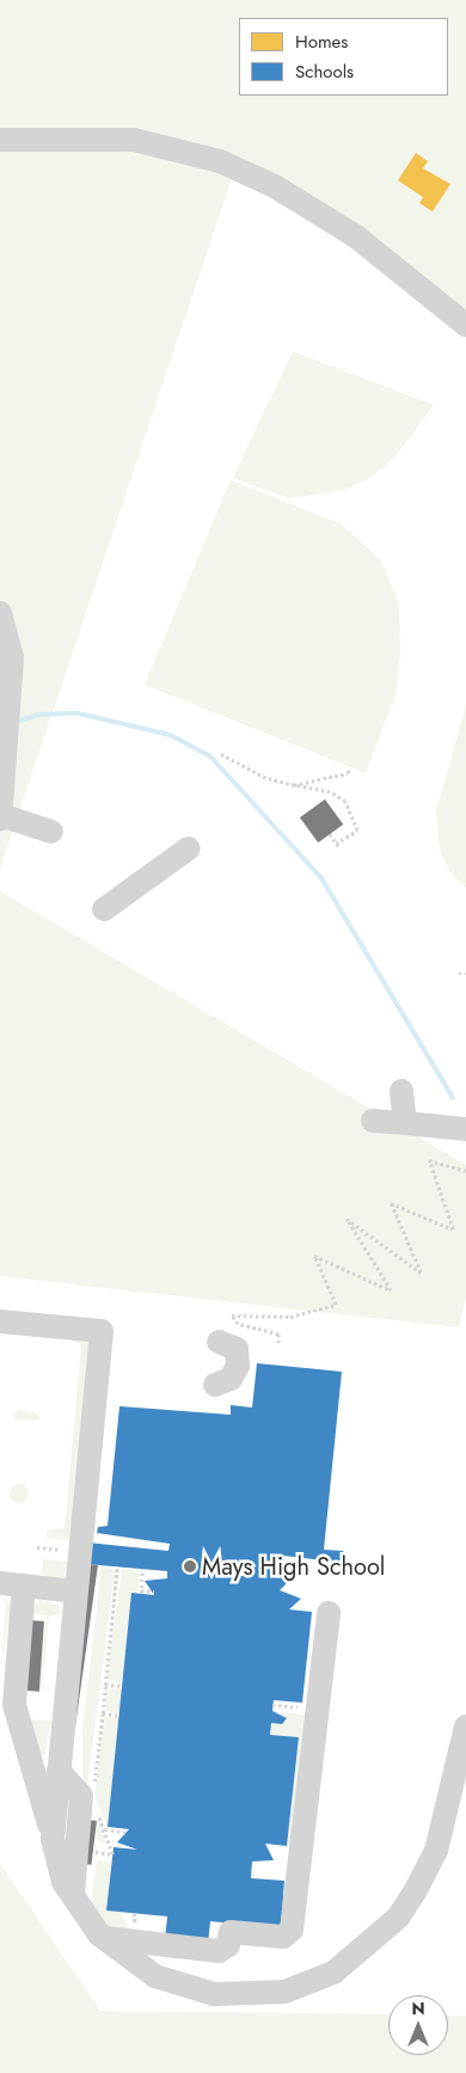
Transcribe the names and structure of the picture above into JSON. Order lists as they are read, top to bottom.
{
  "places": ["Mays High School"],
  "legend": ["Homes", "Schools"],
  "north": "top"
}
